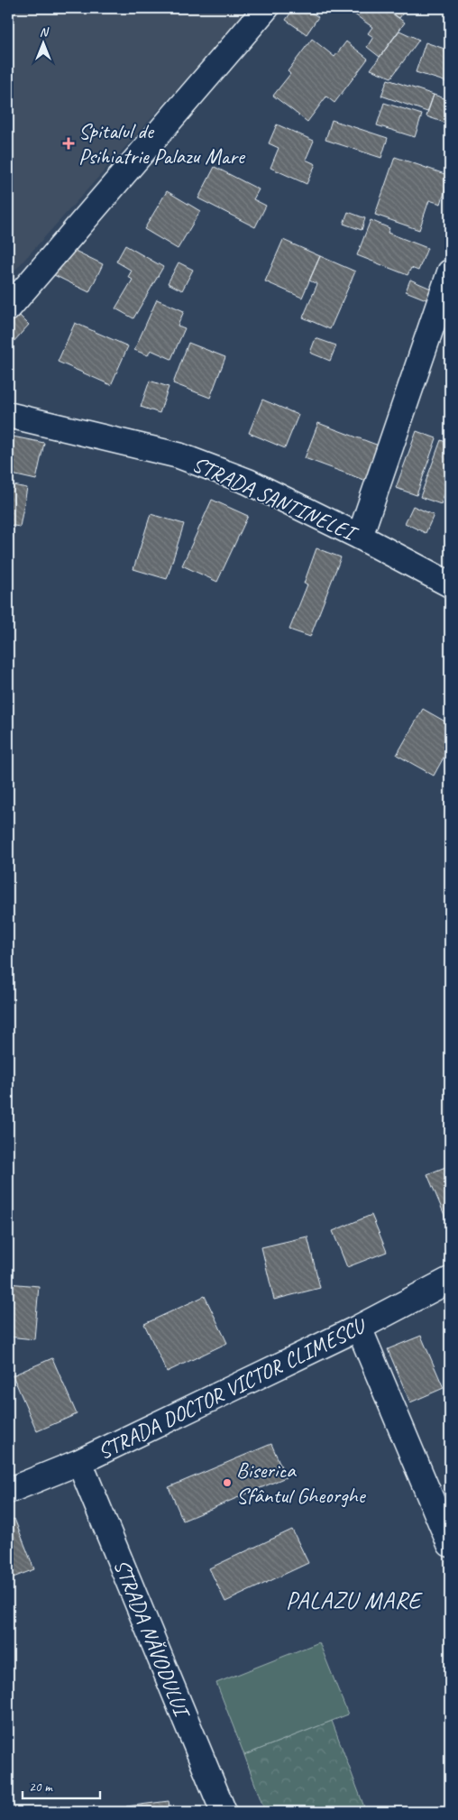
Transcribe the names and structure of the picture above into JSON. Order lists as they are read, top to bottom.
{
  "streets": {
    "street": ["STRADA SANTINELEI", "STRADA DOCTOR VICTOR CLIMESCU", "STRADA NĂVODULUI"]
  },
  "crossings": [
    ["STRADA DOCTOR VICTOR CLIMESCU", "STRADA NĂVODULUI"]
  ],
  "districts": ["PALAZU MARE"],
  "places": {
    "health": ["Spitalul de Psihiatrie Palazu Mare"],
    "other": ["Biserica Sfântul Gheorghe"]
  },
  "scale_bar": "20 m",
  "north": "top"
}
